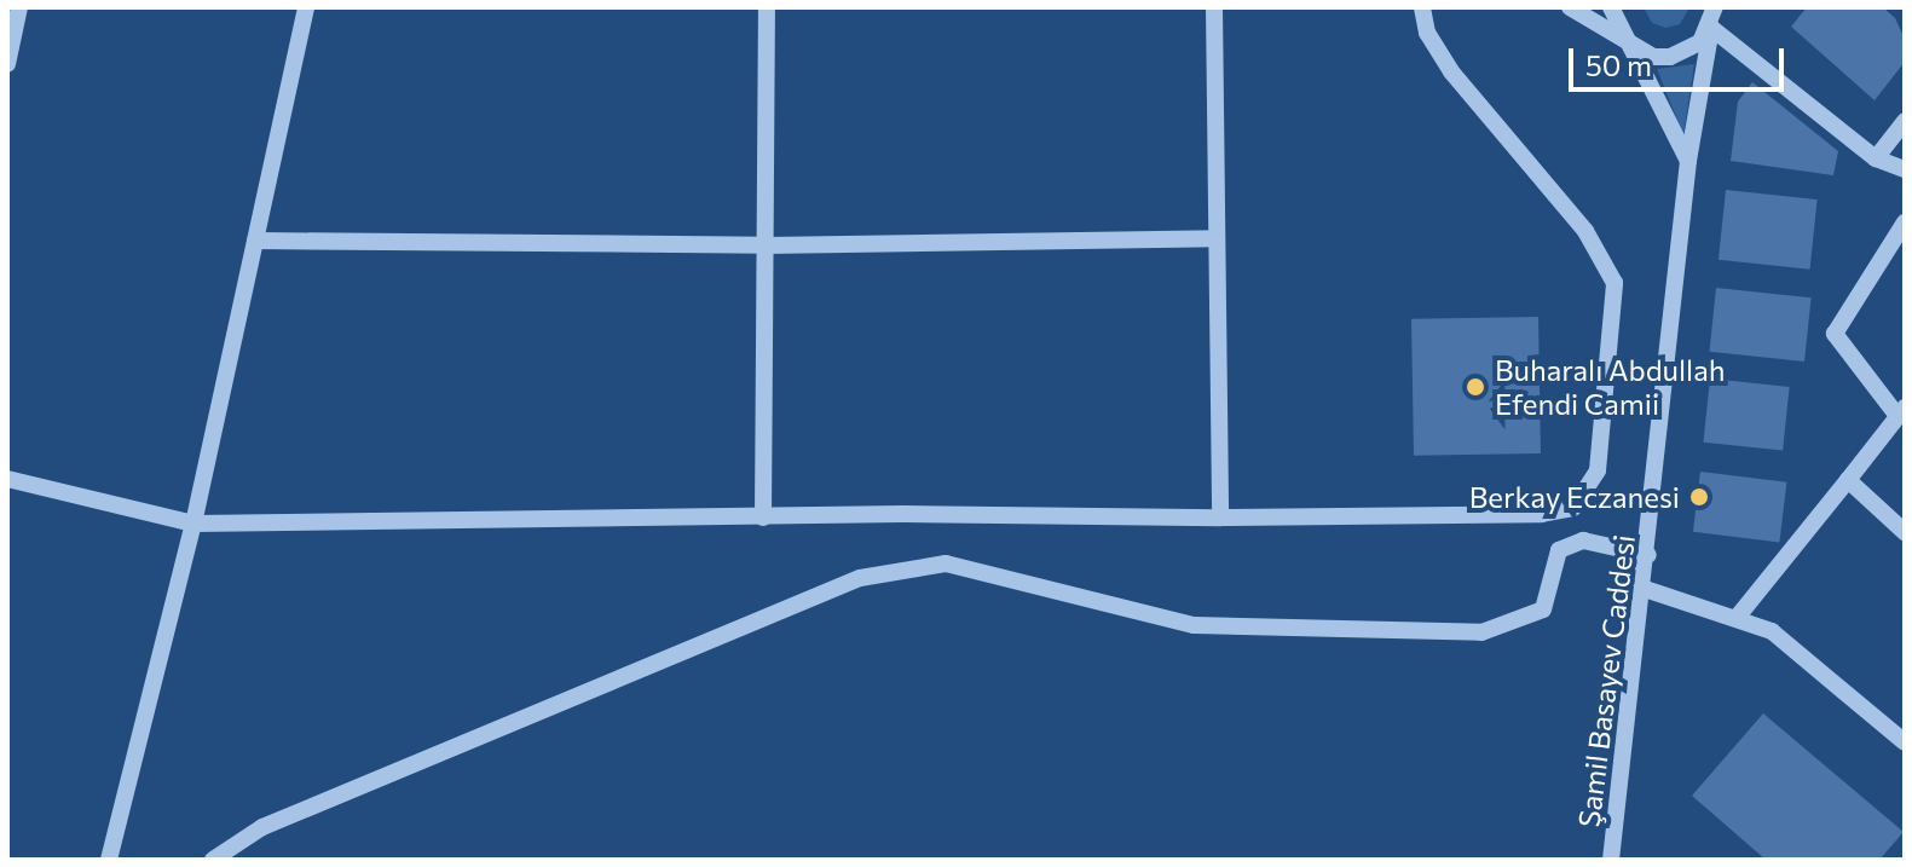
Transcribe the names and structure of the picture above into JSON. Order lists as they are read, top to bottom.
{
  "streets": {
    "street": ["Şamil Basayev Caddesi"]
  },
  "places": ["Buharalı Abdullah Efendi Camii", "Berkay Eczanesi"],
  "scale_bar": "50 m"
}
